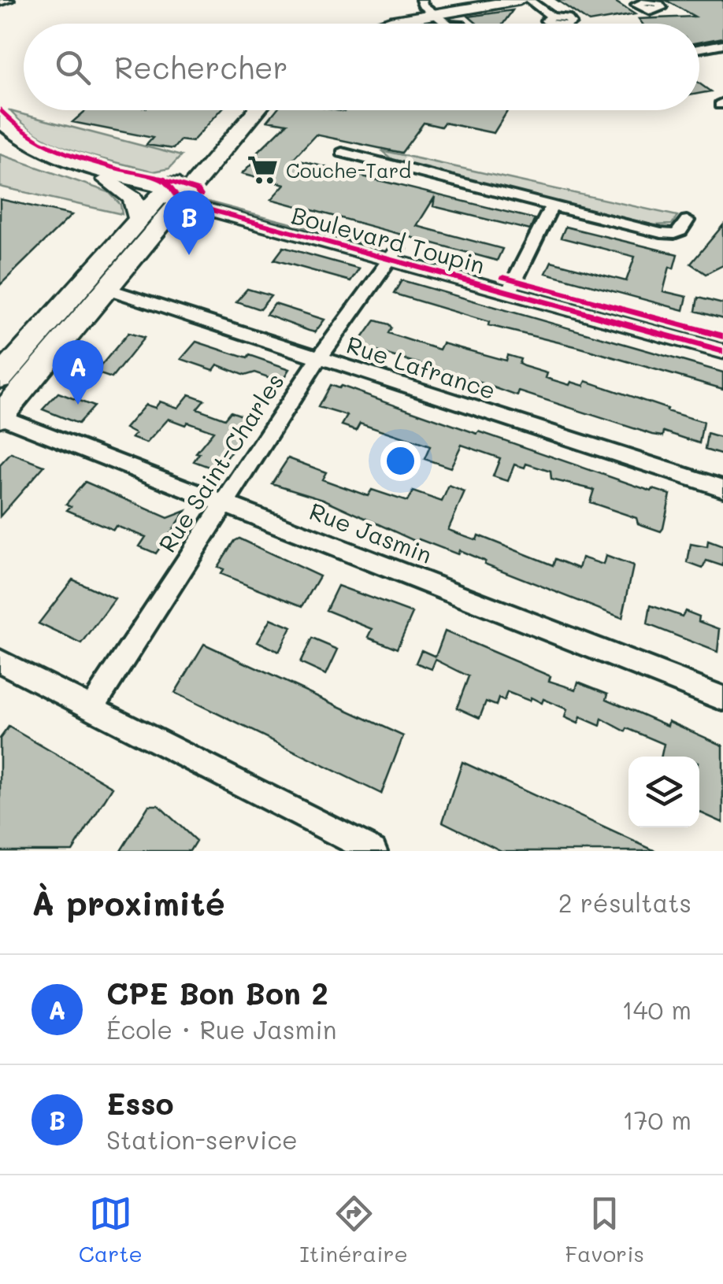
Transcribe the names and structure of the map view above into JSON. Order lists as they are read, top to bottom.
{
  "streets": {
    "street": [
      "Boulevard Toupin",
      "Rue Lafrance",
      "Rue Saint-Charles",
      "Rue Jasmin"
    ]
  },
  "crossings": [
    ["Boulevard Toupin", "Rue Saint-Charles"],
    ["Rue Lafrance", "Rue Saint-Charles"],
    ["Rue Saint-Charles", "Rue Jasmin"]
  ],
  "places": {
    "supermarket": ["Couche-Tard"]
  },
  "page": {
    "search": "Rechercher",
    "pins": ["B", "A"],
    "heading": ["À proximité", "2 résultats"],
    "list": [
      {
        "mark": "A",
        "name": "CPE Bon Bon 2",
        "note": "École · Rue Jasmin",
        "value": "140 m"
      },
      {
        "mark": "B",
        "name": "Esso",
        "note": "Station-service",
        "value": "170 m"
      }
    ],
    "nav": ["Carte", "Itinéraire", "Favoris"]
  }
}
